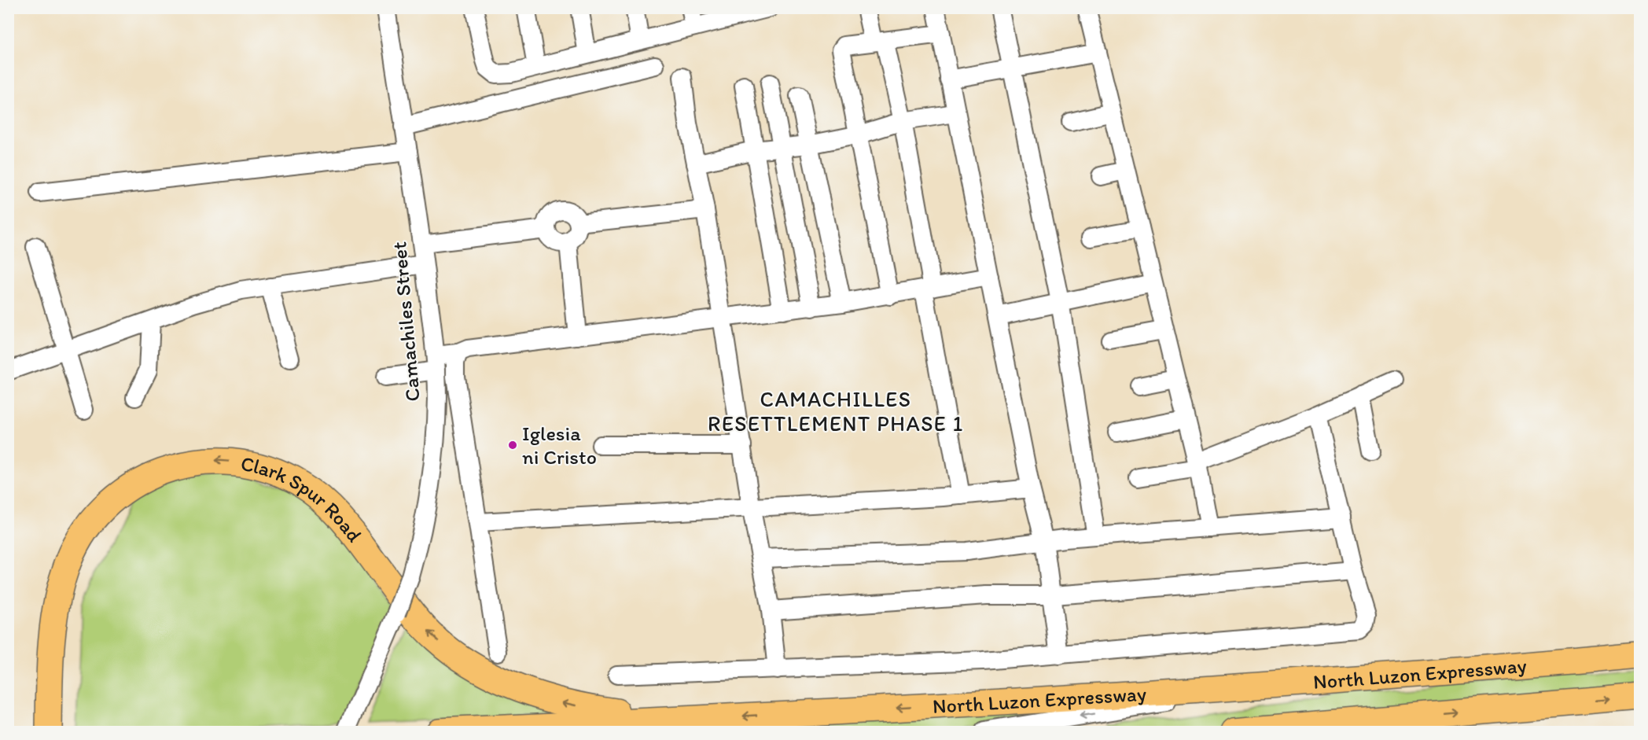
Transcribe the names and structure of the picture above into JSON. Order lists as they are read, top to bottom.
{
  "streets": {
    "highway": ["Clark Spur Road", "North Luzon Expressway"],
    "street": ["Camachiles Street"]
  },
  "crossings": [
    ["Clark Spur Road", "North Luzon Expressway"]
  ],
  "districts": ["CAMACHILLES RESETTLEMENT PHASE 1"],
  "places": ["Iglesia ni Cristo"]
}
